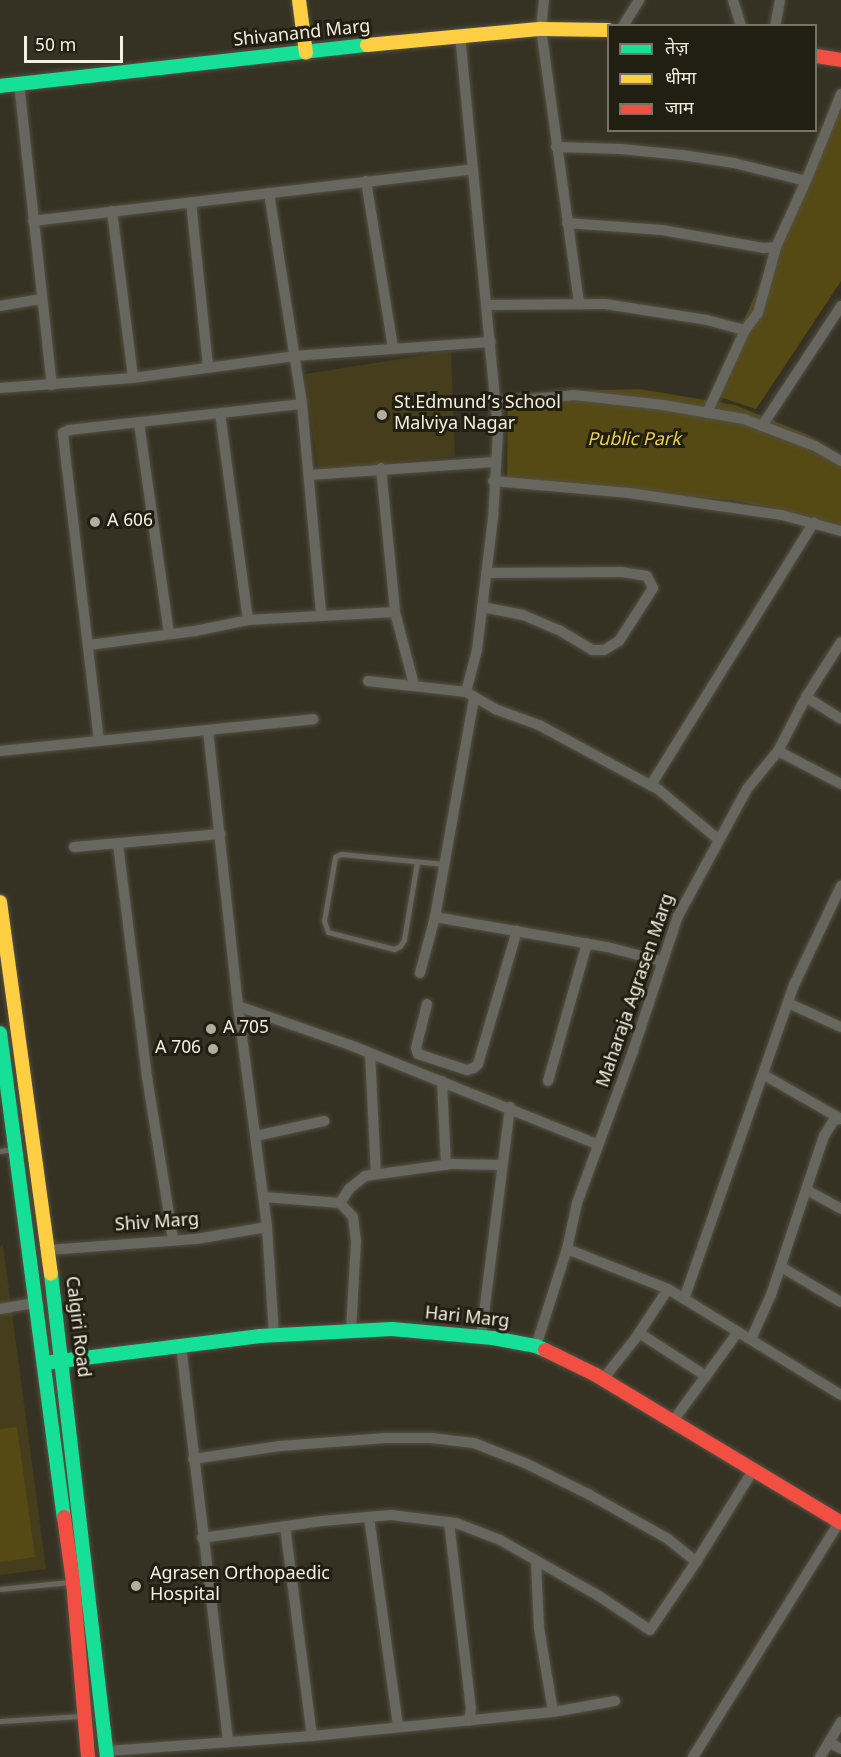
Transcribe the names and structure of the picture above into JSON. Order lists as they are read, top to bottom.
{
  "streets": {
    "main road": ["Shivanand Marg", "Hari Marg", "Calgiri Road"],
    "street": ["Maharaja Agrasen Marg", "Shiv Marg"]
  },
  "crossings": [
    ["Maharaja Agrasen Marg", "Hari Marg"],
    ["Shiv Marg", "Calgiri Road"],
    ["Hari Marg", "Calgiri Road"]
  ],
  "parks": ["Public Park"],
  "places": [
    "St.Edmund’s School Malviya Nagar",
    "A 606",
    "A 705",
    "A 706",
    "Agrasen Orthopaedic Hospital"
  ],
  "legend": ["तेज़", "धीमा", "जाम"],
  "scale_bar": "50 m"
}
